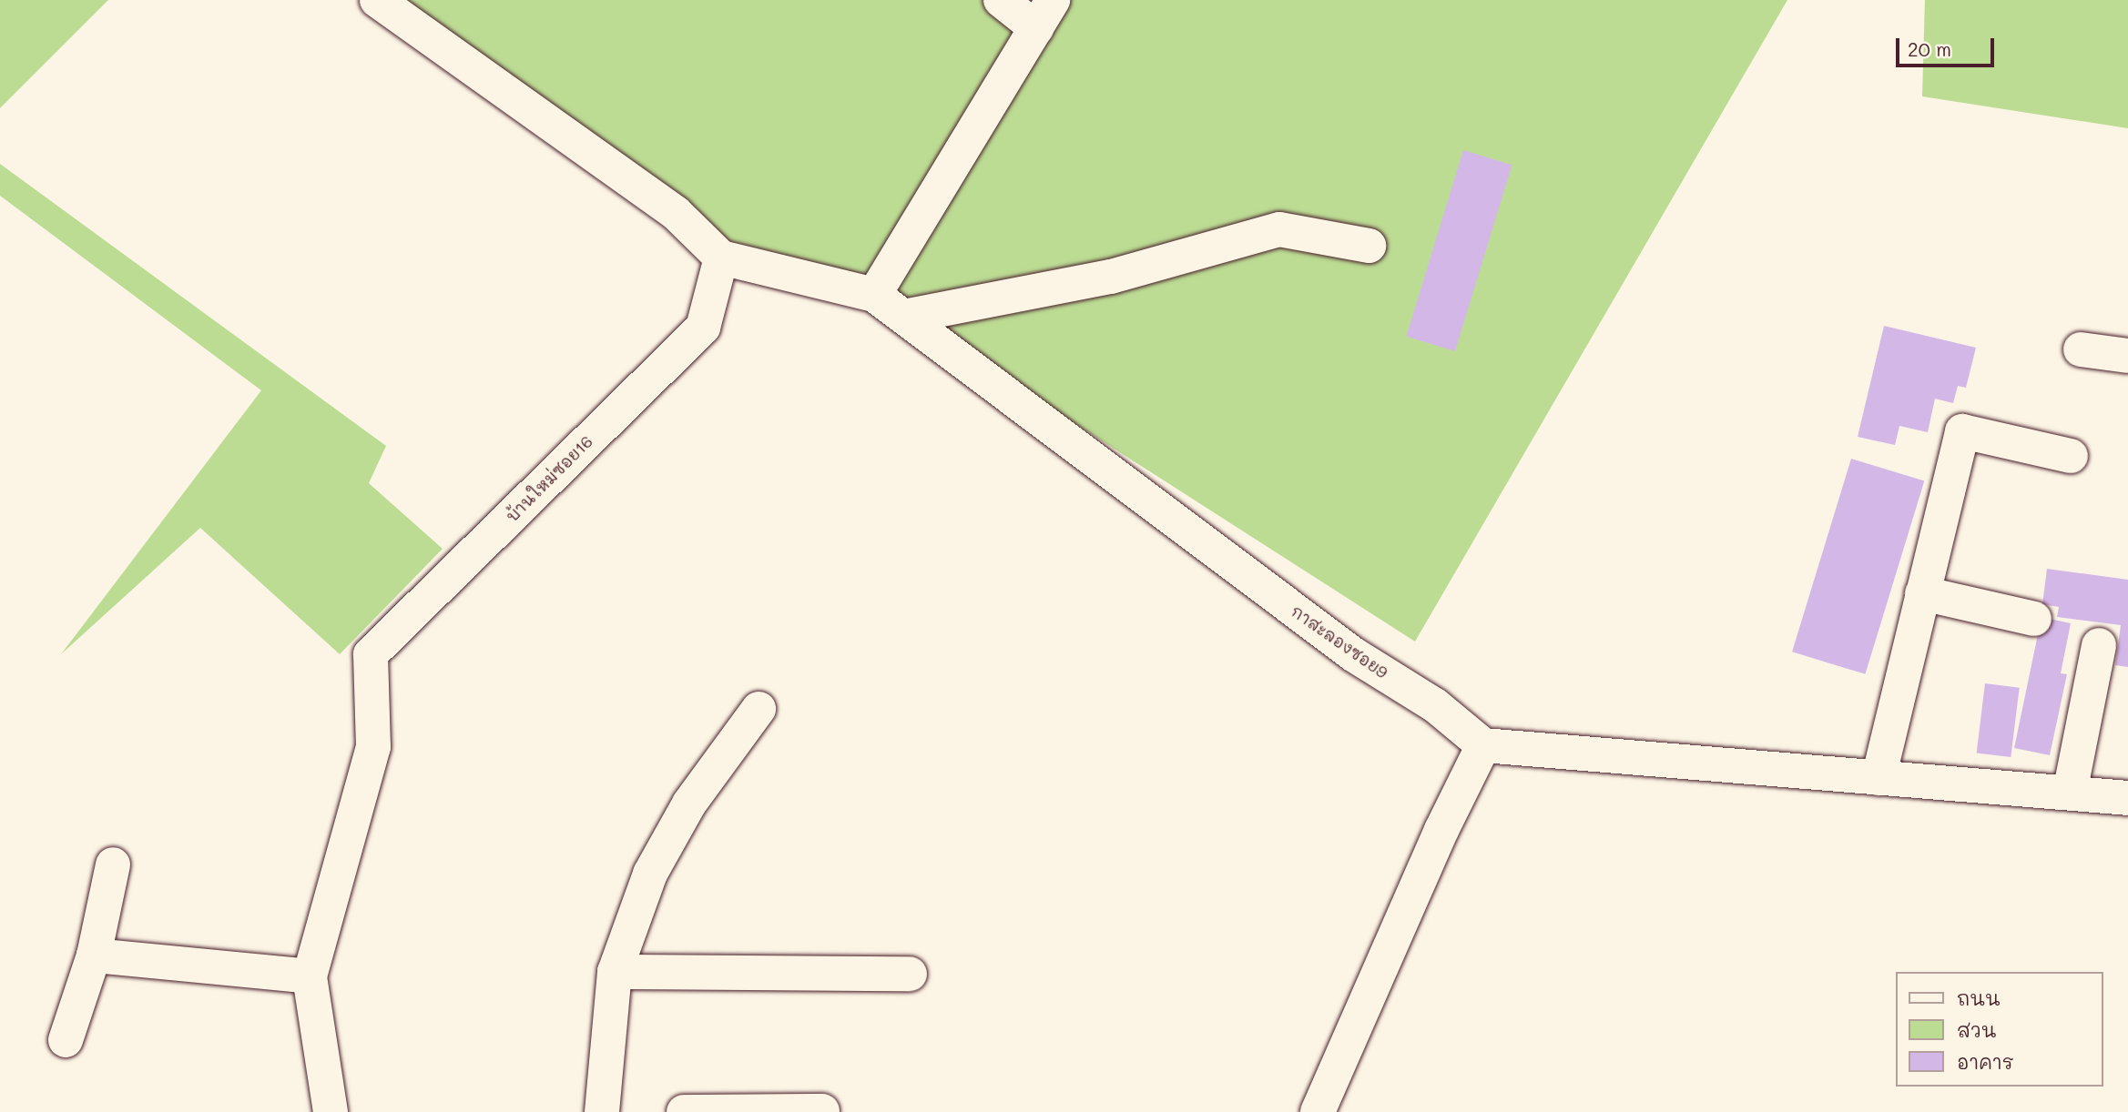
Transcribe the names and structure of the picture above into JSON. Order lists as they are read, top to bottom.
{
  "streets": {
    "street": ["บ้านใหม่ซอย16", "กาสะลองซอย9"]
  },
  "legend": ["ถนน", "สวน", "อาคาร"],
  "scale_bar": "20 m"
}
